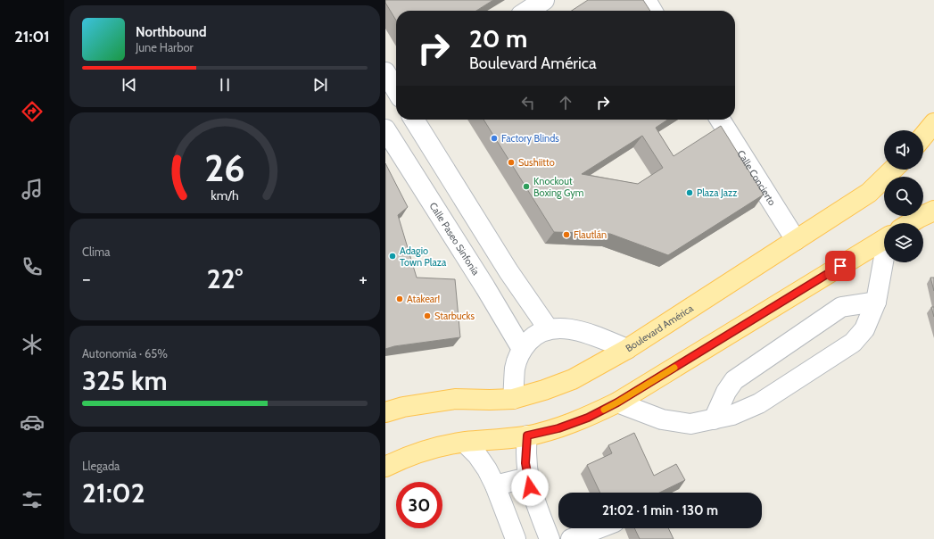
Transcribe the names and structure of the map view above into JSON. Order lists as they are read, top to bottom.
{
  "streets": {
    "main road": ["Boulevard América"],
    "street": ["Calle Concierto", "Calle Paseo Sinfonía"]
  },
  "crossings": [
    ["Calle Concierto", "Boulevard América"]
  ],
  "places": [
    "Factory Blinds",
    "Sushiitto",
    "Knockout Boxing Gym",
    "Plaza Jazz",
    "Flautlán",
    "Adagio Town Plaza",
    "Atakear!",
    "Starbucks"
  ],
  "page": {
    "tabs": "21:01",
    "turn": ["20 m", "Boulevard América"],
    "song": ["Northbound", "June Harbor"],
    "tile": [
      "Clima",
      ["Autonomía · 65%", "325 km"],
      ["Llegada", "21:02"]
    ],
    "heat": ["−", "22°", "+"],
    "limit": "30",
    "trip": "21:02 · 1 min · 130 m",
    "gauge": ["26", "km/h"]
  }
}
